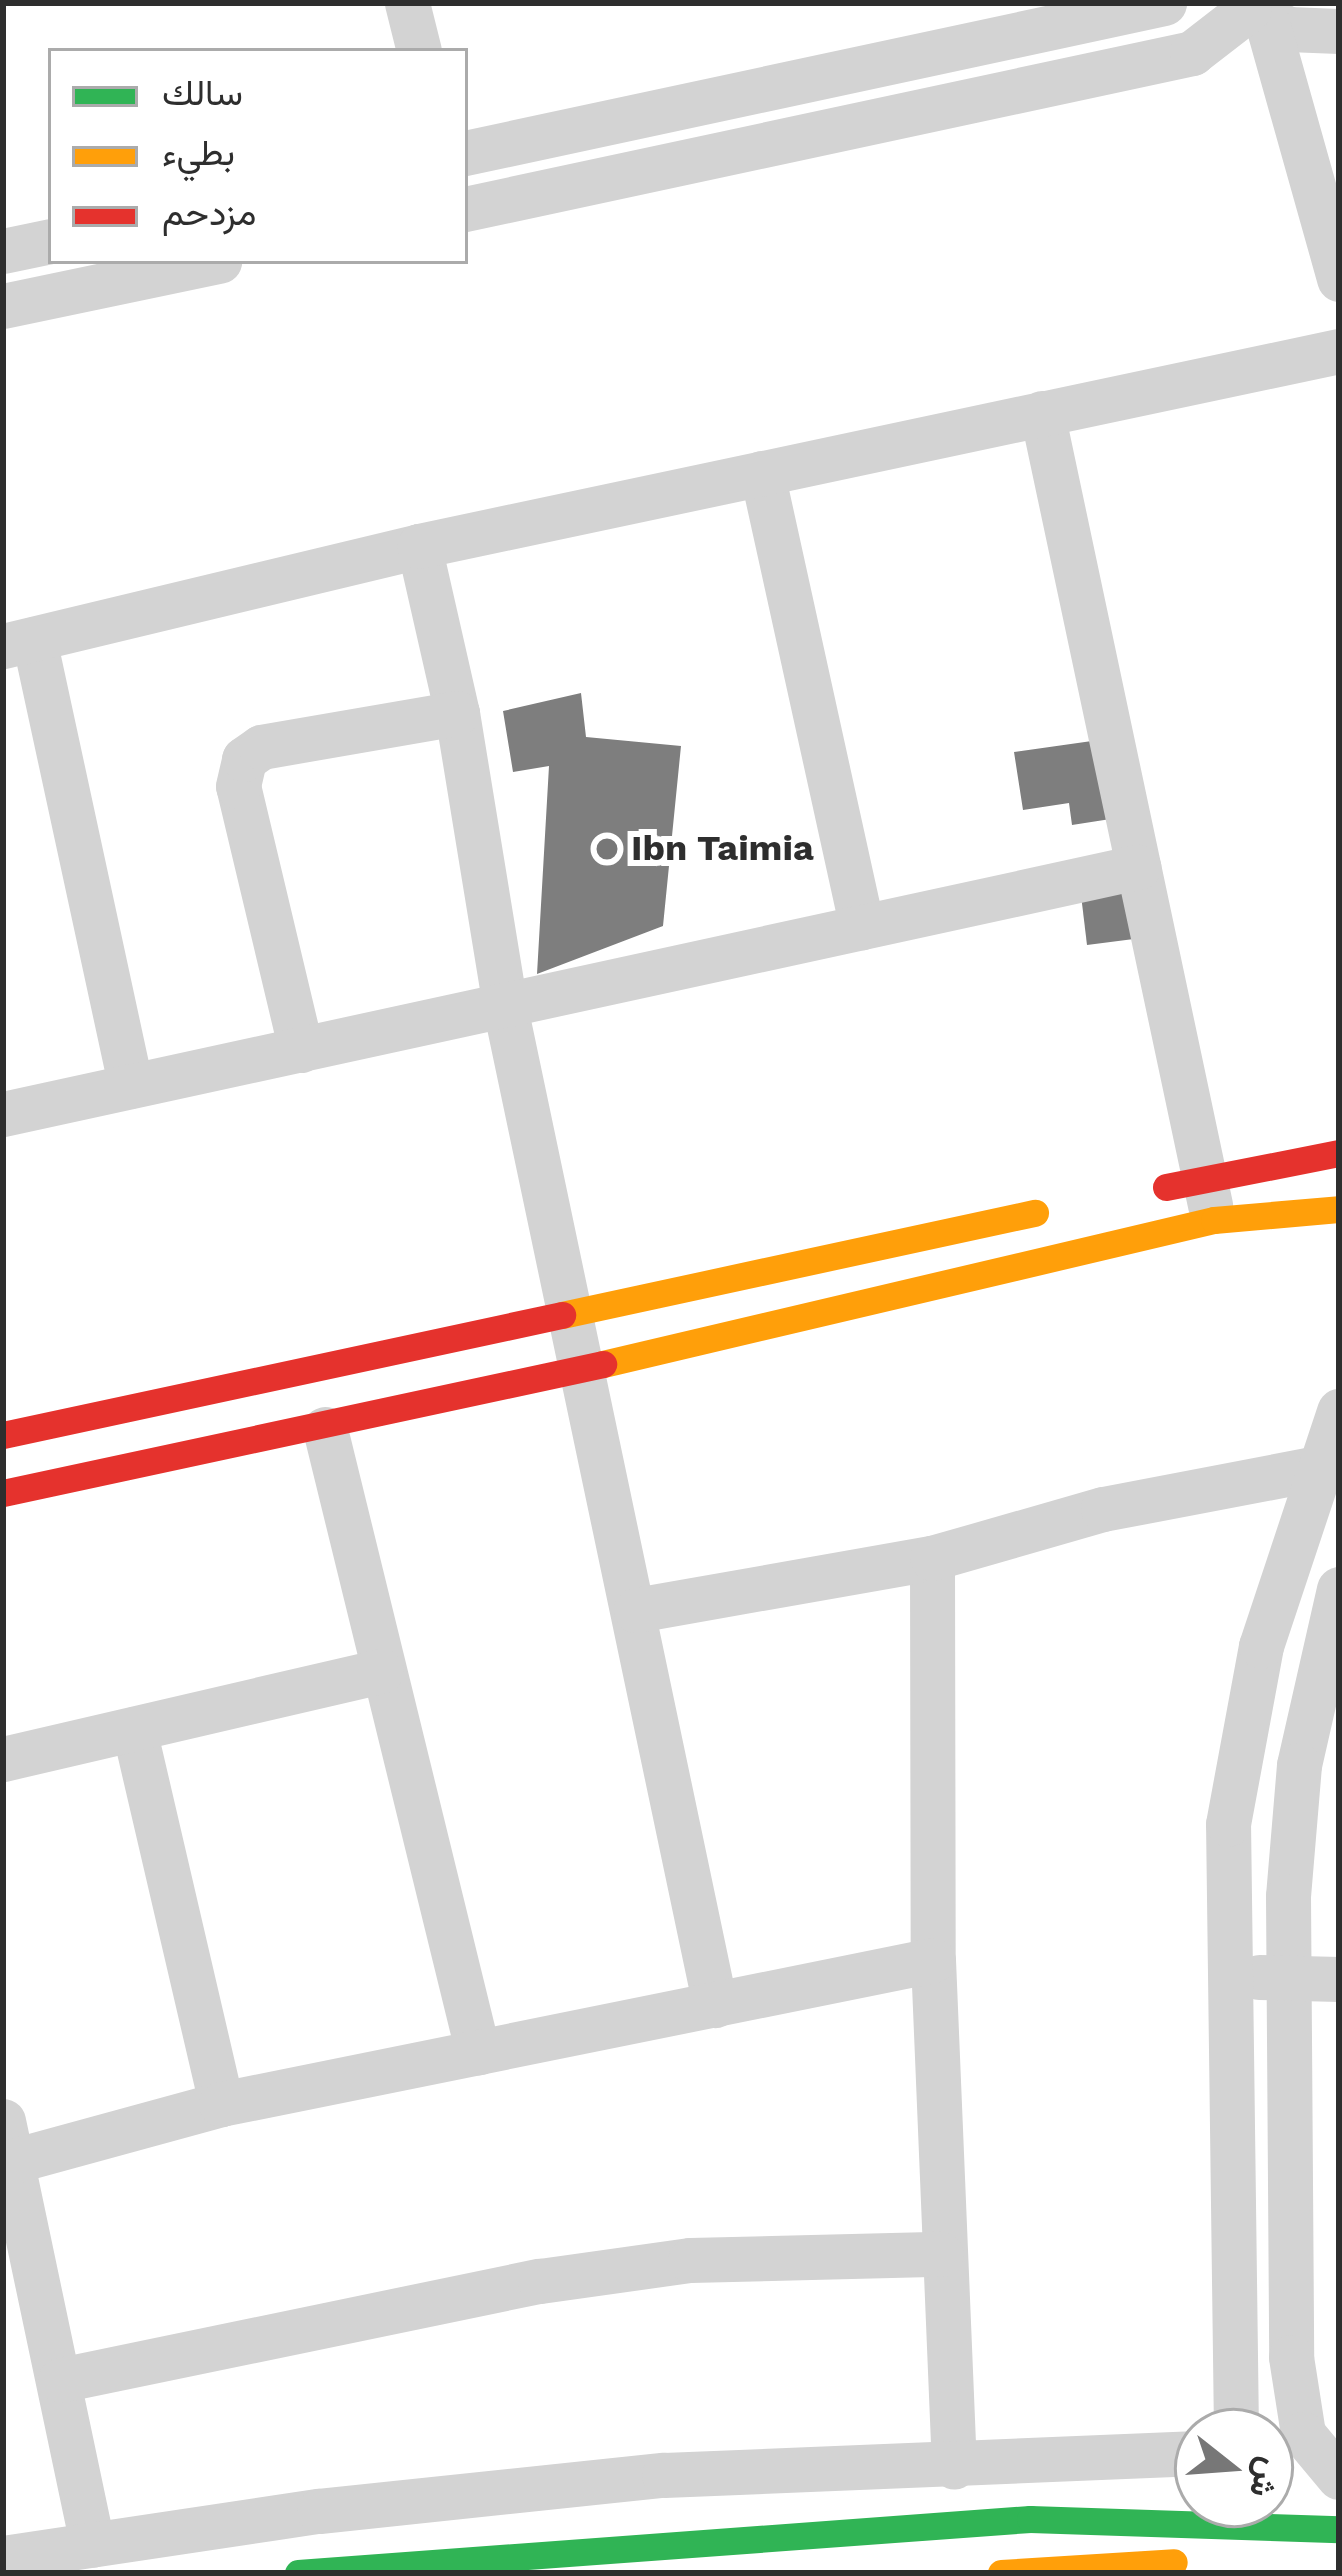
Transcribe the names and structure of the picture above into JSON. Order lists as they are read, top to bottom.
{
  "places": ["Ibn Taimia"],
  "legend": ["سالك", "بطيء", "مزدحم"],
  "north": "right"
}
